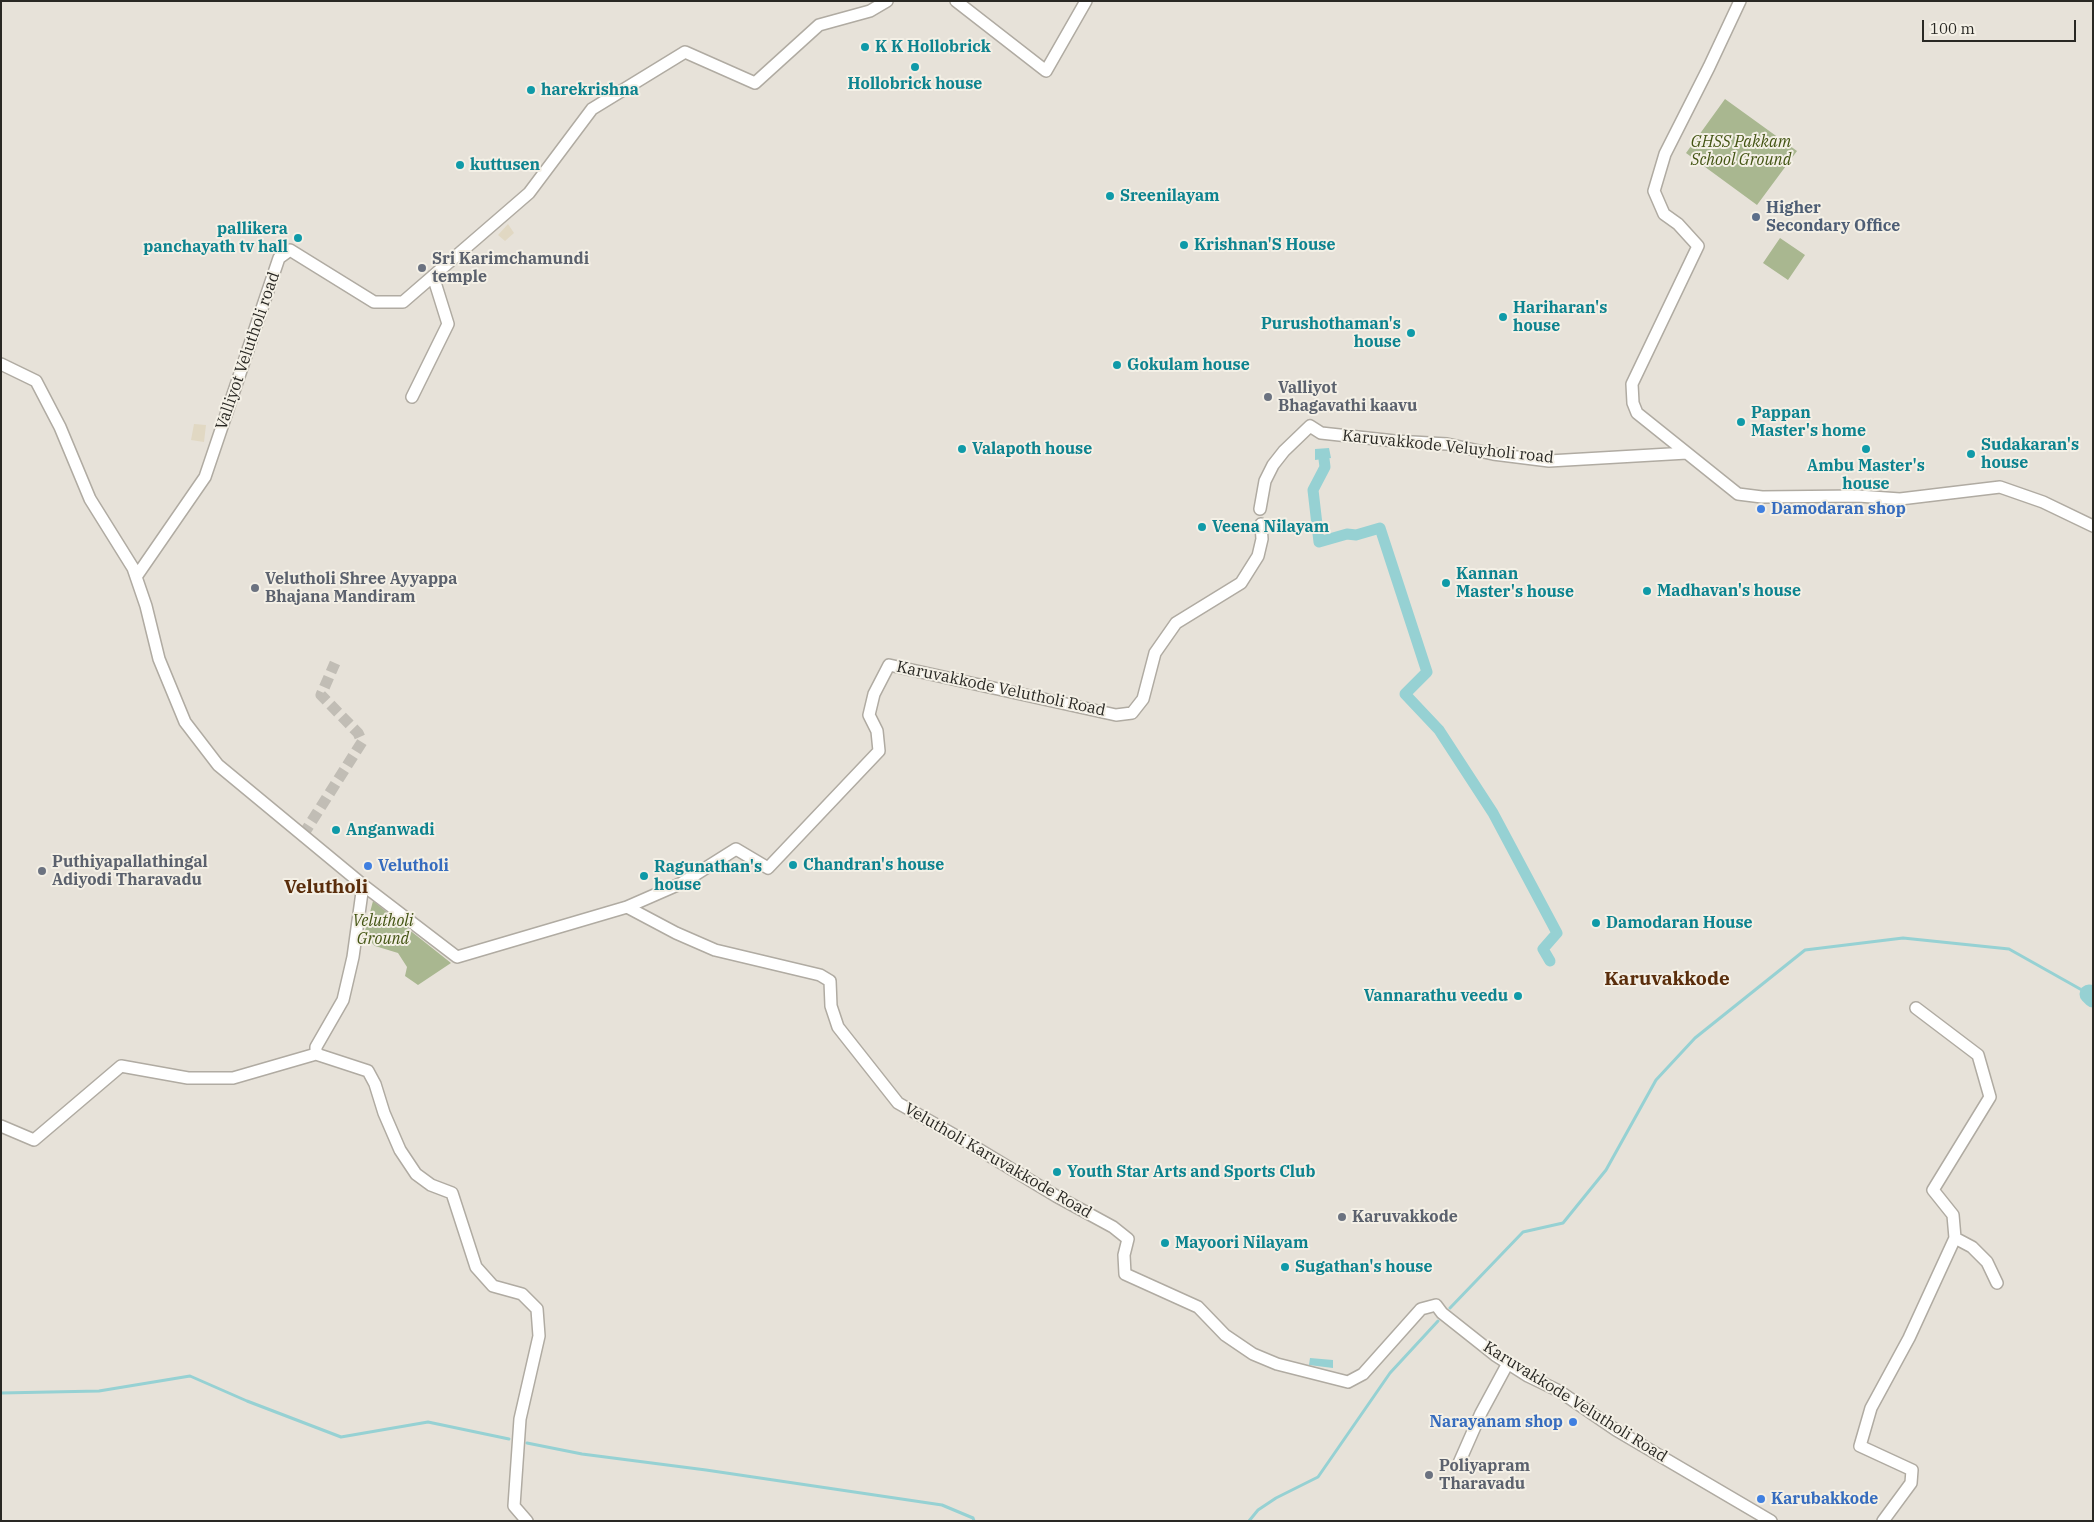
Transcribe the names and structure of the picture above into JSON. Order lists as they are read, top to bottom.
{
  "streets": {
    "street": [
      "Valliyot Velutholi road",
      "Karuvakkode Veluyholi road",
      "Karuvakkode Velutholi Road",
      "Velutholi Karuvakkode Road"
    ]
  },
  "crossings": [
    ["Karuvakkode Velutholi Road", "Velutholi Karuvakkode Road"]
  ],
  "districts": ["Velutholi", "Karuvakkode"],
  "parks": ["GHSS Pakkam School Ground", "Velutholi Ground"],
  "places": [
    "K K Hollobrick",
    "Hollobrick house",
    "harekrishna",
    "kuttusen",
    "Sreenilayam",
    "Higher Secondary Office",
    "pallikera panchayath tv hall",
    "Krishnan'S House",
    "Sri Karimchamundi temple",
    "Hariharan's house",
    "Purushothaman's house",
    "Gokulam house",
    "Valliyot Bhagavathi kaavu",
    "Pappan Master's home",
    "Valapoth house",
    "Ambu Master's house",
    "Sudakaran's house",
    "Damodaran shop",
    "Veena Nilayam",
    "Kannan Master's house",
    "Velutholi Shree Ayyappa Bhajana Mandiram",
    "Madhavan's house",
    "Anganwadi",
    "Chandran's house",
    "Velutholi",
    "Puthiyapallathingal Adiyodi Tharavadu",
    "Ragunathan's house",
    "Damodaran House",
    "Vannarathu veedu",
    "Youth Star Arts and Sports Club",
    "Karuvakkode",
    "Mayoori Nilayam",
    "Sugathan's house",
    "Narayanam shop",
    "Poliyapram Tharavadu",
    "Karubakkode"
  ],
  "scale_bar": "100 m"
}
